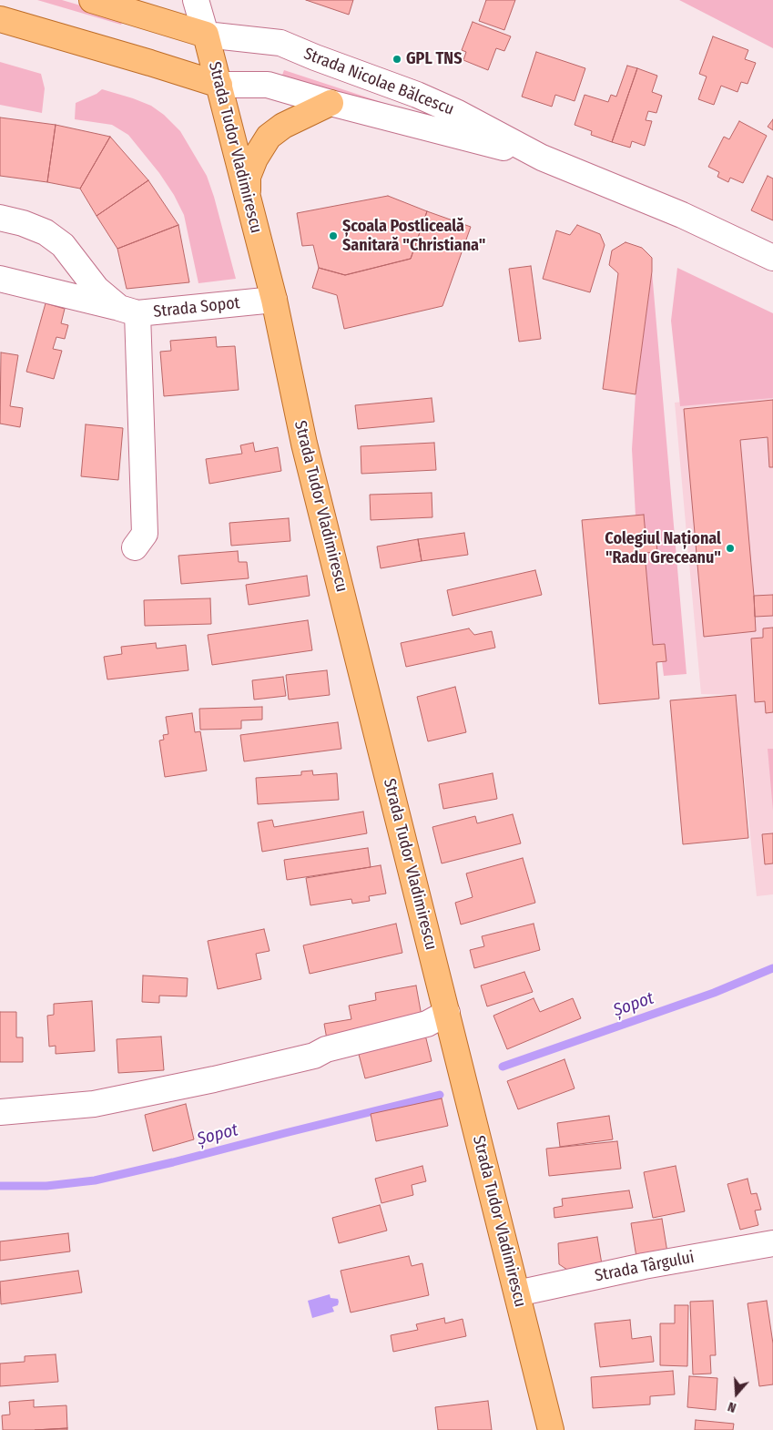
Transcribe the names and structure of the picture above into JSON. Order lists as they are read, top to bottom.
{
  "streets": {
    "main road": ["Strada Tudor Vladimirescu"],
    "street": ["Strada Nicolae Bălcescu", "Strada Sopot", "Strada Târgului"]
  },
  "crossings": [
    ["Strada Nicolae Bălcescu", "Strada Tudor Vladimirescu"],
    ["Strada Tudor Vladimirescu", "Strada Sopot"],
    ["Strada Tudor Vladimirescu", "Strada Târgului"]
  ],
  "water": ["Șopot"],
  "places": ["GPL TNS", "Școala Postliceală Sanitară \"Christiana\"", "Colegiul Național \"Radu Greceanu\""],
  "north": "bottom"
}
